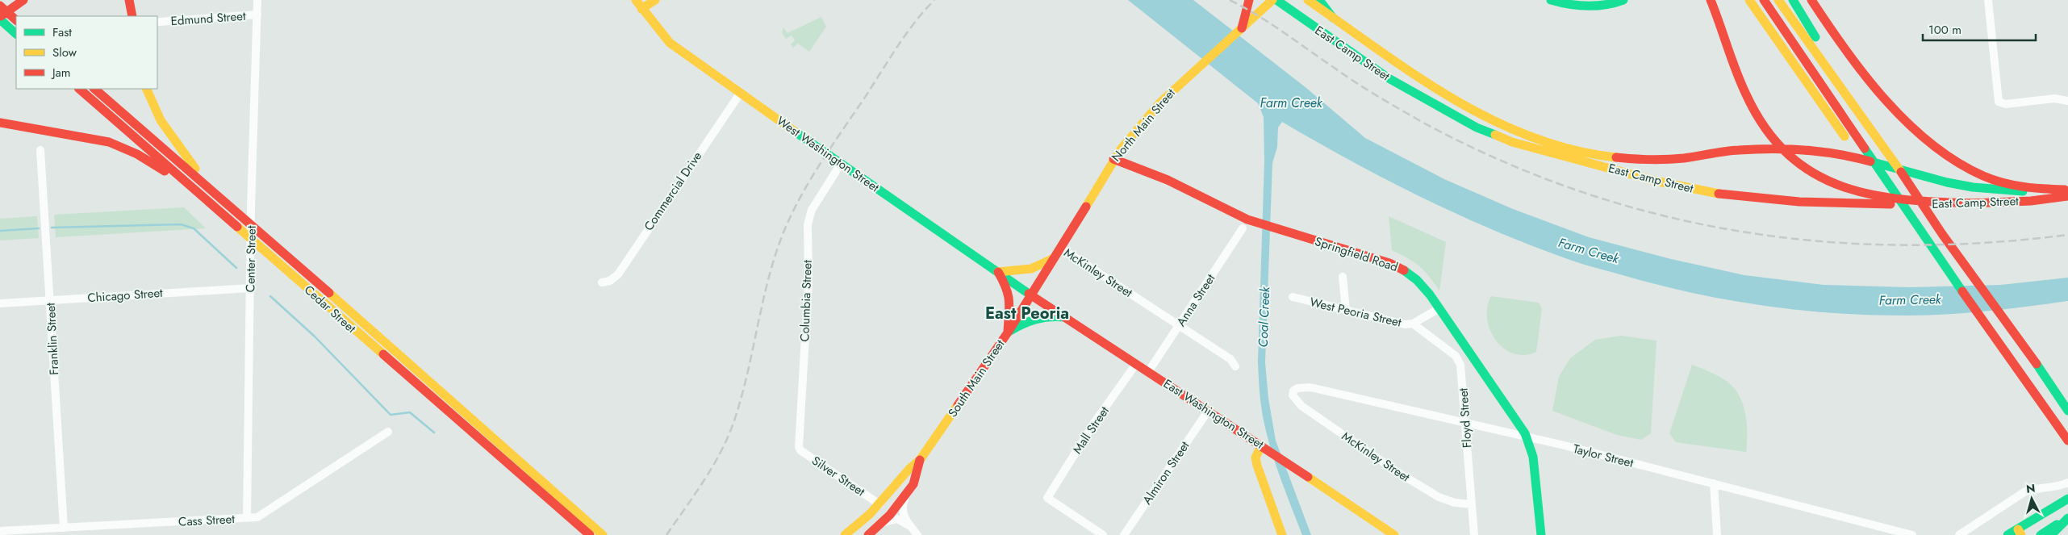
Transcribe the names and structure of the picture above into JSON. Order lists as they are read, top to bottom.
{
  "streets": {
    "main road": [
      "East Camp Street",
      "North Main Street",
      "West Washington Street",
      "Springfield Road",
      "Cedar Street",
      "South Main Street",
      "East Washington Street"
    ],
    "street": [
      "Edmund Street",
      "Commercial Drive",
      "Center Street",
      "McKinley Street",
      "Chicago Street",
      "Anna Street",
      "Columbia Street",
      "West Peoria Street",
      "Franklin Street",
      "Floyd Street",
      "Mall Street",
      "Taylor Street",
      "Almiron Street",
      "Silver Street",
      "Cass Street"
    ]
  },
  "crossings": [
    ["Edmund Street", "Center Street"],
    ["North Main Street", "West Washington Street"],
    ["North Main Street", "Springfield Road"],
    ["North Main Street", "McKinley Street"],
    ["North Main Street", "South Main Street"],
    ["North Main Street", "East Washington Street"],
    ["West Washington Street", "Commercial Drive"],
    ["West Washington Street", "Columbia Street"],
    ["West Washington Street", "South Main Street"],
    ["West Washington Street", "East Washington Street"],
    ["Springfield Road", "West Peoria Street"],
    ["Springfield Road", "Taylor Street"],
    ["Center Street", "Chicago Street"],
    ["Center Street", "Cass Street"],
    ["McKinley Street", "Anna Street"],
    ["McKinley Street", "Floyd Street"],
    ["McKinley Street", "Taylor Street"],
    ["Chicago Street", "Franklin Street"],
    ["Anna Street", "East Washington Street"],
    ["Columbia Street", "Silver Street"],
    ["West Peoria Street", "Floyd Street"],
    ["Franklin Street", "Cass Street"],
    ["South Main Street", "East Washington Street"],
    ["South Main Street", "Silver Street"],
    ["East Washington Street", "Mall Street"],
    ["East Washington Street", "Almiron Street"],
    ["Floyd Street", "Taylor Street"]
  ],
  "districts": ["East Peoria"],
  "water": ["Farm Creek", "Coal Creek"],
  "legend": ["Fast", "Slow", "Jam"],
  "scale_bar": "100 m",
  "north": "top"
}
